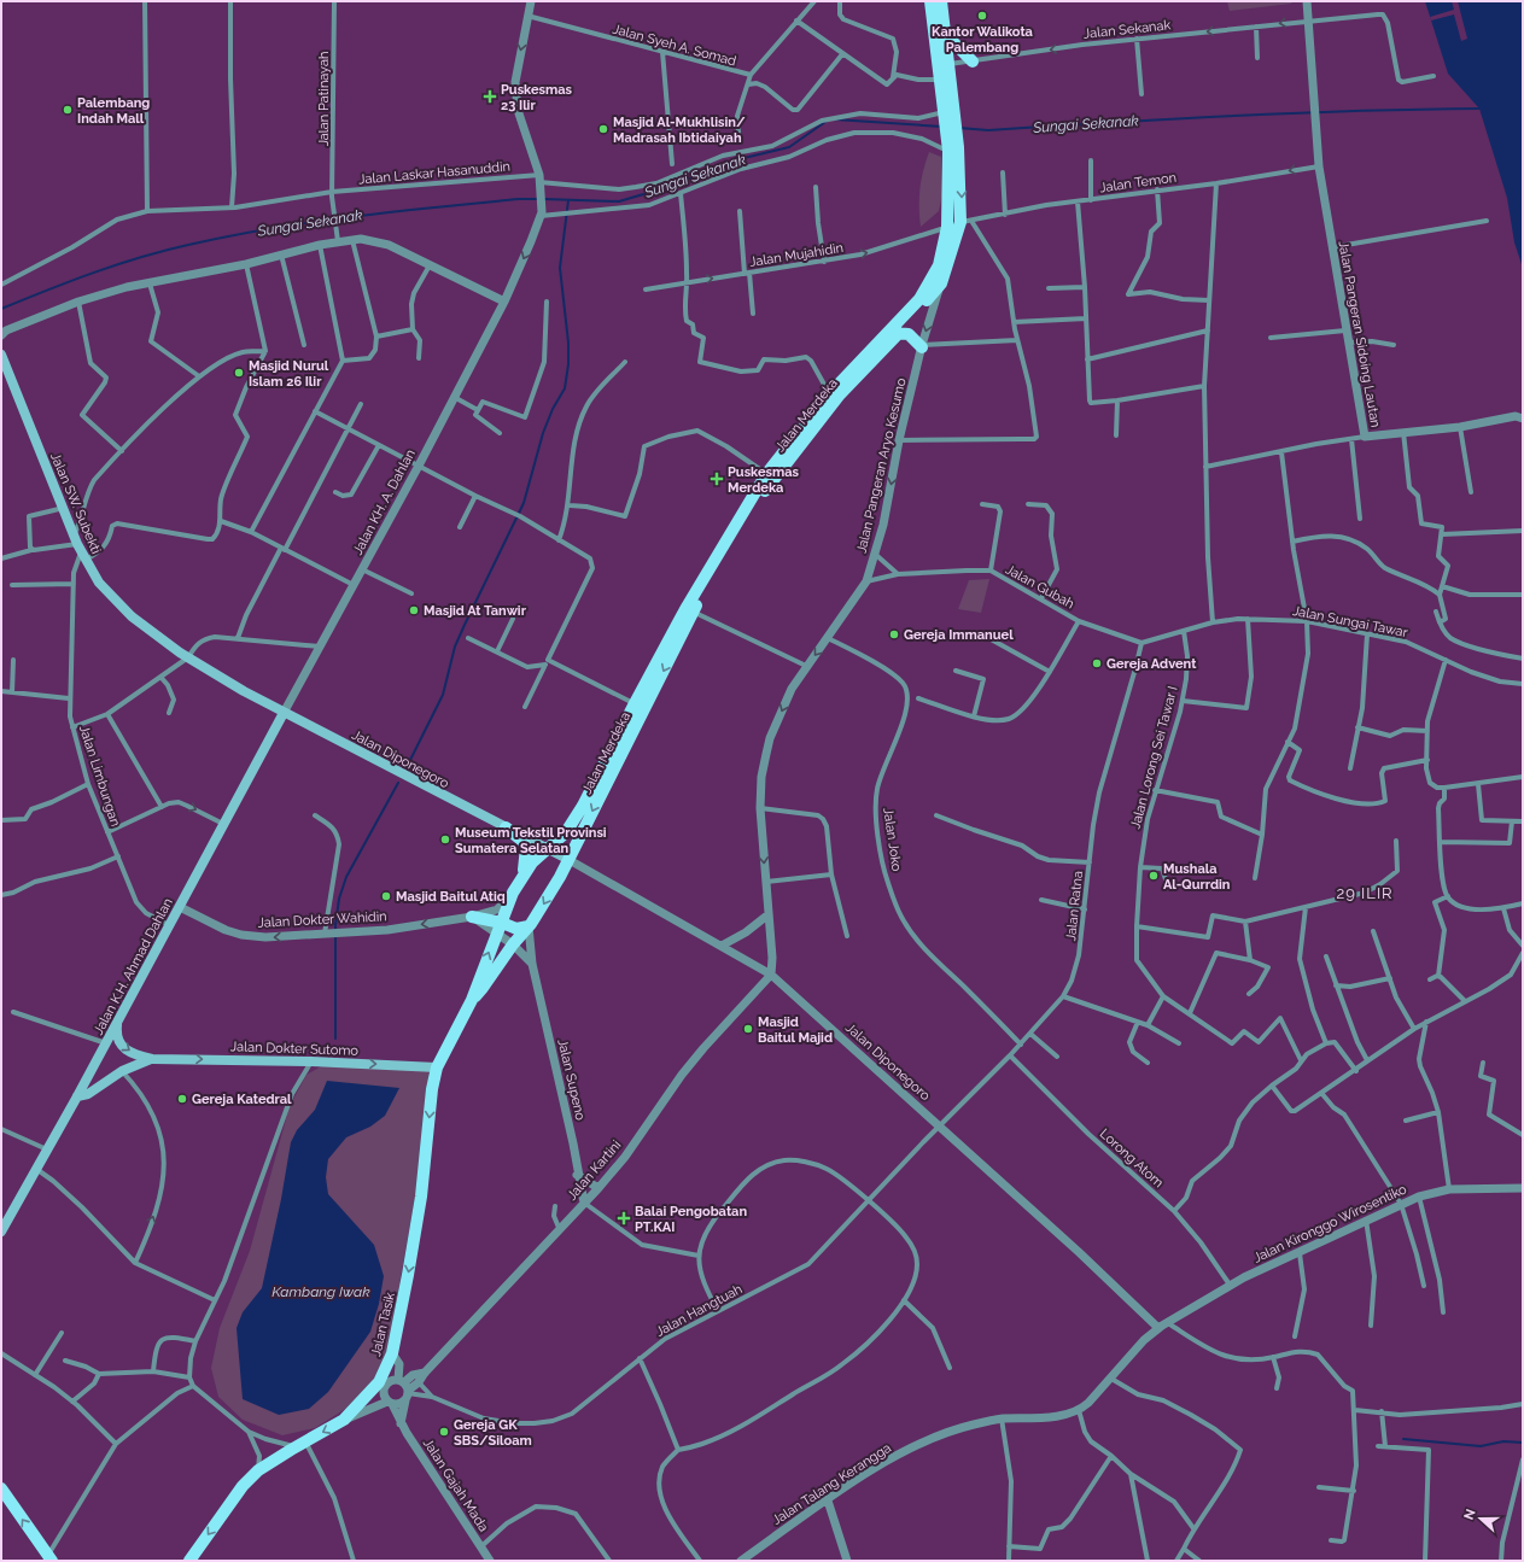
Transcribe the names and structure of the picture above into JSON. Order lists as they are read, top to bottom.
{
  "streets": {
    "main road": [
      "Jalan Merdeka",
      "Jalan SW. Subekti",
      "Jalan Diponegoro",
      "Jalan K.H. Ahmad Dahlan",
      "Jalan Dokter Sutomo",
      "Jalan Tasik"
    ],
    "street": [
      "Jalan Sekanak",
      "Jalan Syeh A. Somad",
      "Jalan Patinayah",
      "Jalan Laskar Hasanuddin",
      "Jalan Temon",
      "Jalan Mujahidin",
      "Jalan Pangeran Sidoing Lautan",
      "Jalan Pangeran Aryo Kesumo",
      "Jalan KH. A. Dahlan",
      "Jalan Gubah",
      "Jalan Sungai Tawar",
      "Jalan Lorong Sei Tawar I",
      "Jalan Limbungan",
      "Jalan Joko",
      "Jalan Ratna",
      "Jalan Dokter Wahidin",
      "Jalan Supeno",
      "Lorong Atom",
      "Jalan Kartini",
      "Jalan Kironggo Wirosentiko",
      "Jalan Hangtuah",
      "Jalan Talang Kerangga",
      "Jalan Gajah Mada"
    ]
  },
  "crossings": [
    ["Jalan Sekanak", "Jalan Pangeran Sidoing Lautan"],
    ["Jalan Sekanak", "Jalan Merdeka"],
    ["Jalan Syeh A. Somad", "Jalan KH. A. Dahlan"],
    ["Jalan Patinayah", "Jalan Laskar Hasanuddin"],
    ["Jalan Laskar Hasanuddin", "Jalan Merdeka"],
    ["Jalan Laskar Hasanuddin", "Jalan KH. A. Dahlan"],
    ["Jalan Temon", "Jalan Pangeran Sidoing Lautan"],
    ["Jalan Temon", "Jalan Merdeka"],
    ["Jalan Mujahidin", "Jalan Merdeka"],
    ["Jalan Merdeka", "Jalan Pangeran Aryo Kesumo"],
    ["Jalan Merdeka", "Jalan Diponegoro"],
    ["Jalan Merdeka", "Jalan Dokter Wahidin"],
    ["Jalan Merdeka", "Jalan Supeno"],
    ["Jalan Merdeka", "Jalan Tasik"],
    ["Jalan Pangeran Aryo Kesumo", "Jalan Gubah"],
    ["Jalan Pangeran Aryo Kesumo", "Jalan Diponegoro"],
    ["Jalan Pangeran Aryo Kesumo", "Jalan Joko"],
    ["Jalan Pangeran Aryo Kesumo", "Jalan Kartini"],
    ["Jalan KH. A. Dahlan", "Jalan SW. Subekti"],
    ["Jalan KH. A. Dahlan", "Jalan Diponegoro"],
    ["Jalan KH. A. Dahlan", "Jalan K.H. Ahmad Dahlan"],
    ["Jalan SW. Subekti", "Jalan Diponegoro"],
    ["Jalan SW. Subekti", "Jalan Limbungan"],
    ["Jalan SW. Subekti", "Jalan K.H. Ahmad Dahlan"],
    ["Jalan Gubah", "Jalan Sungai Tawar"],
    ["Jalan Gubah", "Jalan Ratna"],
    ["Jalan Sungai Tawar", "Jalan Lorong Sei Tawar I"],
    ["Jalan Sungai Tawar", "Jalan Ratna"],
    ["Jalan Diponegoro", "Jalan Ratna"],
    ["Jalan Diponegoro", "Jalan K.H. Ahmad Dahlan"],
    ["Jalan Diponegoro", "Jalan Kartini"],
    ["Jalan Diponegoro", "Jalan Kironggo Wirosentiko"],
    ["Jalan Diponegoro", "Jalan Hangtuah"],
    ["Jalan Diponegoro", "Jalan Talang Kerangga"],
    ["Jalan Limbungan", "Jalan K.H. Ahmad Dahlan"],
    ["Jalan Joko", "Jalan Ratna"],
    ["Jalan Ratna", "Lorong Atom"],
    ["Jalan Ratna", "Jalan Hangtuah"],
    ["Jalan Dokter Wahidin", "Jalan K.H. Ahmad Dahlan"],
    ["Jalan Dokter Sutomo", "Jalan Tasik"],
    ["Jalan Supeno", "Jalan Kartini"],
    ["Lorong Atom", "Jalan Kironggo Wirosentiko"],
    ["Jalan Kironggo Wirosentiko", "Jalan Talang Kerangga"]
  ],
  "one_way": [
    "Jalan Sekanak",
    "Jalan Mujahidin",
    "Jalan Pangeran Aryo Kesumo",
    "Jalan Dokter Wahidin",
    "Jalan Dokter Sutomo",
    "Jalan Tasik"
  ],
  "districts": ["29 ILIR"],
  "water": ["Sungai Sekanak", "Kambang Iwak"],
  "places": {
    "other": [
      "Kantor Walikota Palembang",
      "Palembang Indah Mall",
      "Masjid Al-Mukhlisin/ Madrasah Ibtidaiyah",
      "Masjid Nurul Islam 26 Ilir",
      "Masjid At Tanwir",
      "Gereja Immanuel",
      "Gereja Advent",
      "Museum Tekstil Provinsi Sumatera Selatan",
      "Mushala Al-Qurrdin",
      "Masjid Baitul Atiq",
      "Masjid Baitul Majid",
      "Gereja Katedral",
      "Gereja GK SBS/Siloam"
    ],
    "health": ["Puskesmas 23 Ilir", "Puskesmas Merdeka", "Balai Pengobatan PT.KAI"]
  },
  "north": "left"
}
